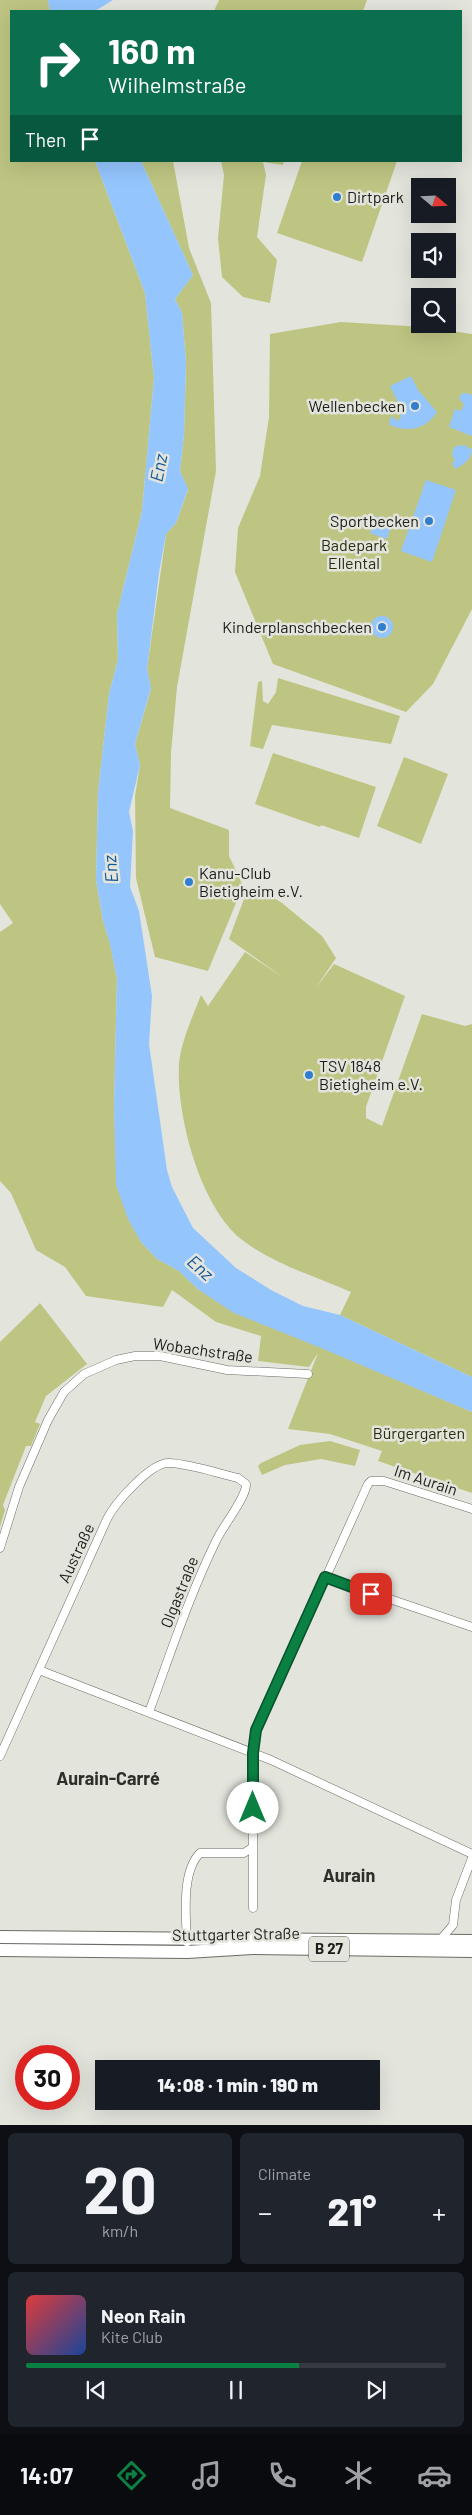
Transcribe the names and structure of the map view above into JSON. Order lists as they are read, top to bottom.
{
  "streets": {
    "main road": ["Stuttgarter Straße", "B 27"],
    "street": [
      "Wobachstraße",
      "Im Aurain",
      "Austraße",
      "Olgastraße"
    ]
  },
  "crossings": [
    ["Austraße", "Olgastraße"]
  ],
  "districts": ["Aurain-Carré", "Aurain"],
  "water": ["Enz"],
  "parks": ["Badepark Ellental", "Bürgergarten"],
  "places": [
    "Dirtpark",
    "Wellenbecken",
    "Sportbecken",
    "Kinderplanschbecken",
    "Kanu-Club Bietigheim e.V.",
    "TSV 1848 Bietigheim e.V."
  ],
  "north": "right",
  "page": {
    "turn": ["160 m", "Wilhelmstraße"],
    "then": "Then",
    "limit": "30",
    "trip": "14:08 · 1 min · 190 m",
    "tile": [
      ["20", "km/h"],
      "Climate"
    ],
    "heat": ["−", "21°", "+"],
    "song": ["Neon Rain", "Kite Club"],
    "tabs": "14:07"
  }
}
